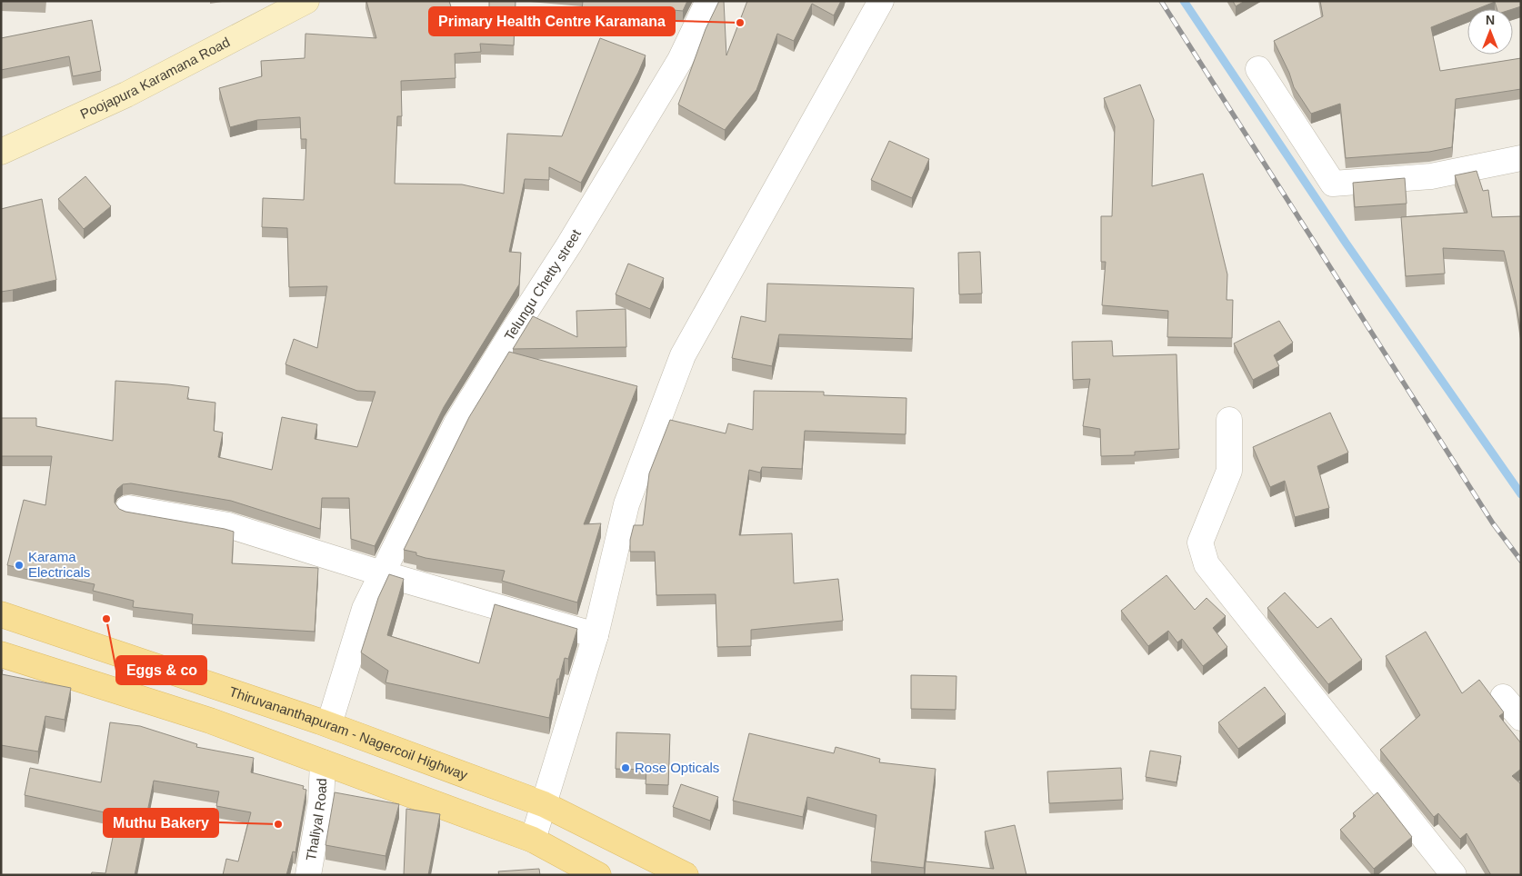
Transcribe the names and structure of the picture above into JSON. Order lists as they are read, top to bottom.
{
  "streets": {
    "main road": ["Poojapura Karamana Road", "Thiruvananthapuram - Nagercoil Highway"],
    "street": ["Telungu Chetty street", "Thaliyal Road"]
  },
  "crossings": [
    ["Telungu Chetty street", "Thiruvananthapuram - Nagercoil Highway"]
  ],
  "places": [
    "Primary Health Centre Karamana",
    "Karama Electricals",
    "Eggs & co",
    "Rose Opticals",
    "Muthu Bakery"
  ],
  "north": "top"
}
